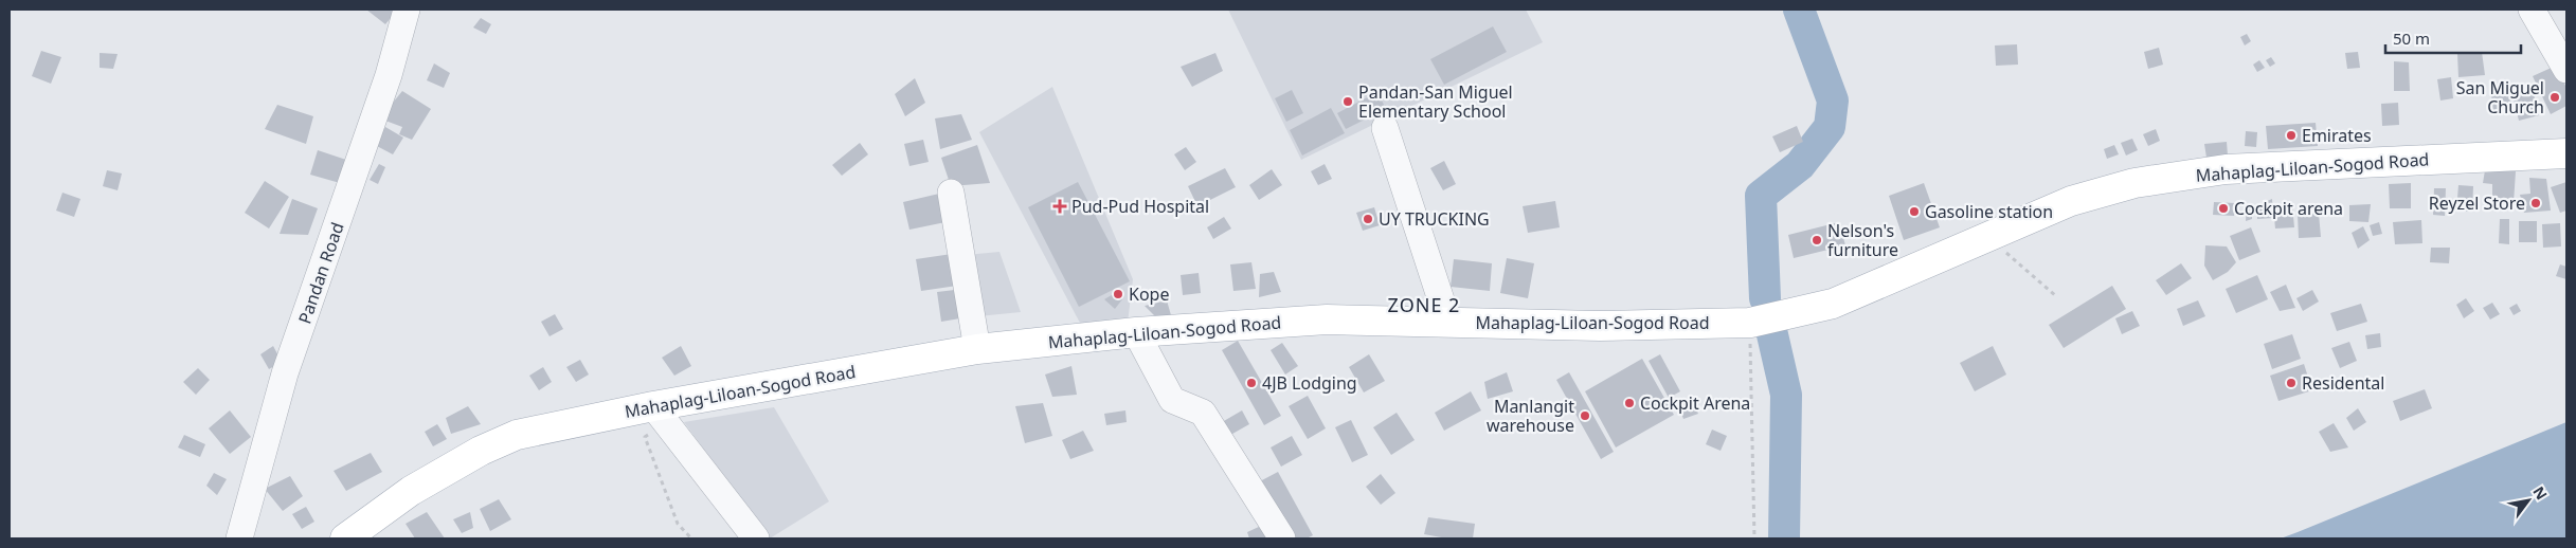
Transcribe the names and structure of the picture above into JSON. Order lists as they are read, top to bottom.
{
  "streets": {
    "main road": ["Mahaplag-Liloan-Sogod Road"],
    "street": ["Pandan Road"]
  },
  "districts": ["ZONE 2"],
  "places": {
    "other": [
      "San Miguel Church",
      "Pandan-San Miguel Elementary School",
      "Emirates",
      "Reyzel Store",
      "Cockpit arena",
      "Gasoline station",
      "UY TRUCKING",
      "Nelson's furniture",
      "Kope",
      "4JB Lodging",
      "Residental",
      "Cockpit Arena",
      "Manlangit warehouse"
    ],
    "health": ["Pud-Pud Hospital"]
  },
  "scale_bar": "50 m",
  "north": "top right"
}
